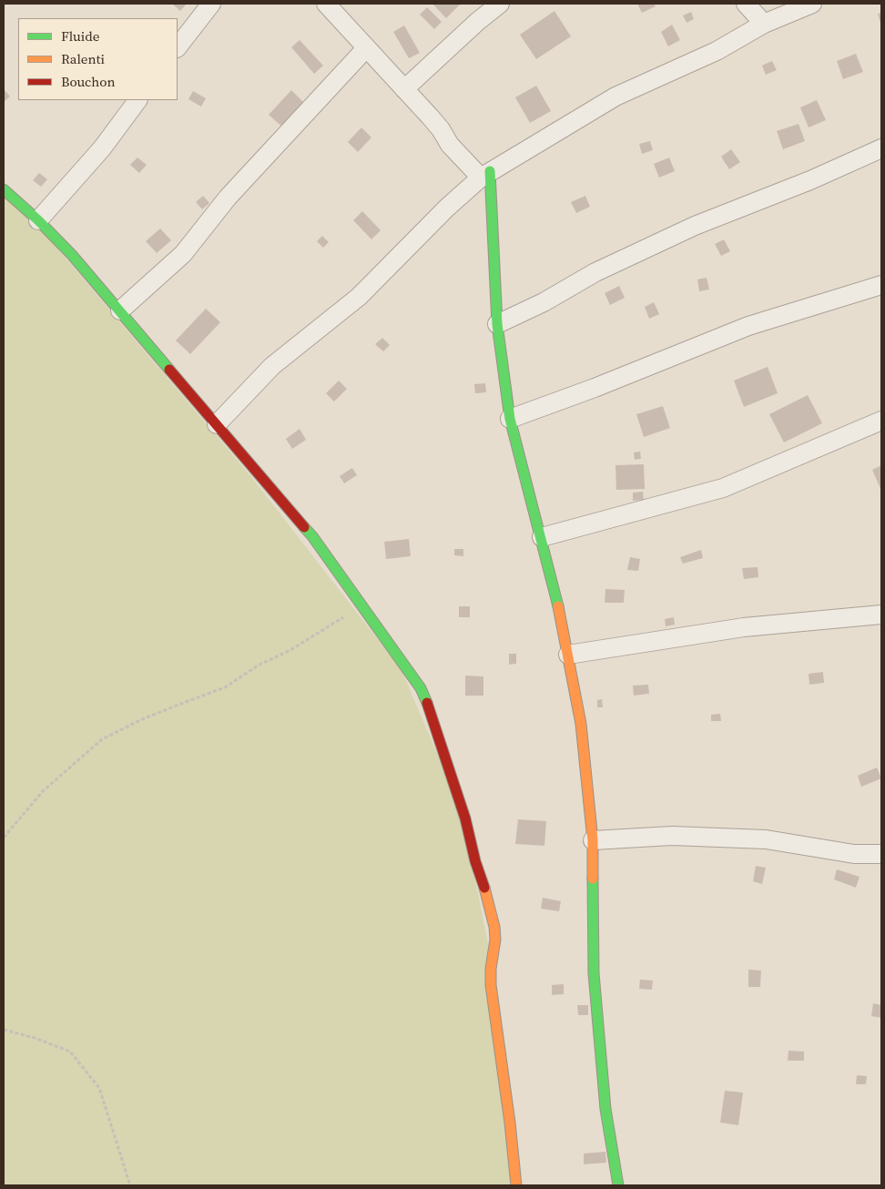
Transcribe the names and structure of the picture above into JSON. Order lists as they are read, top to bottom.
{
  "legend": ["Fluide", "Ralenti", "Bouchon"]
}
